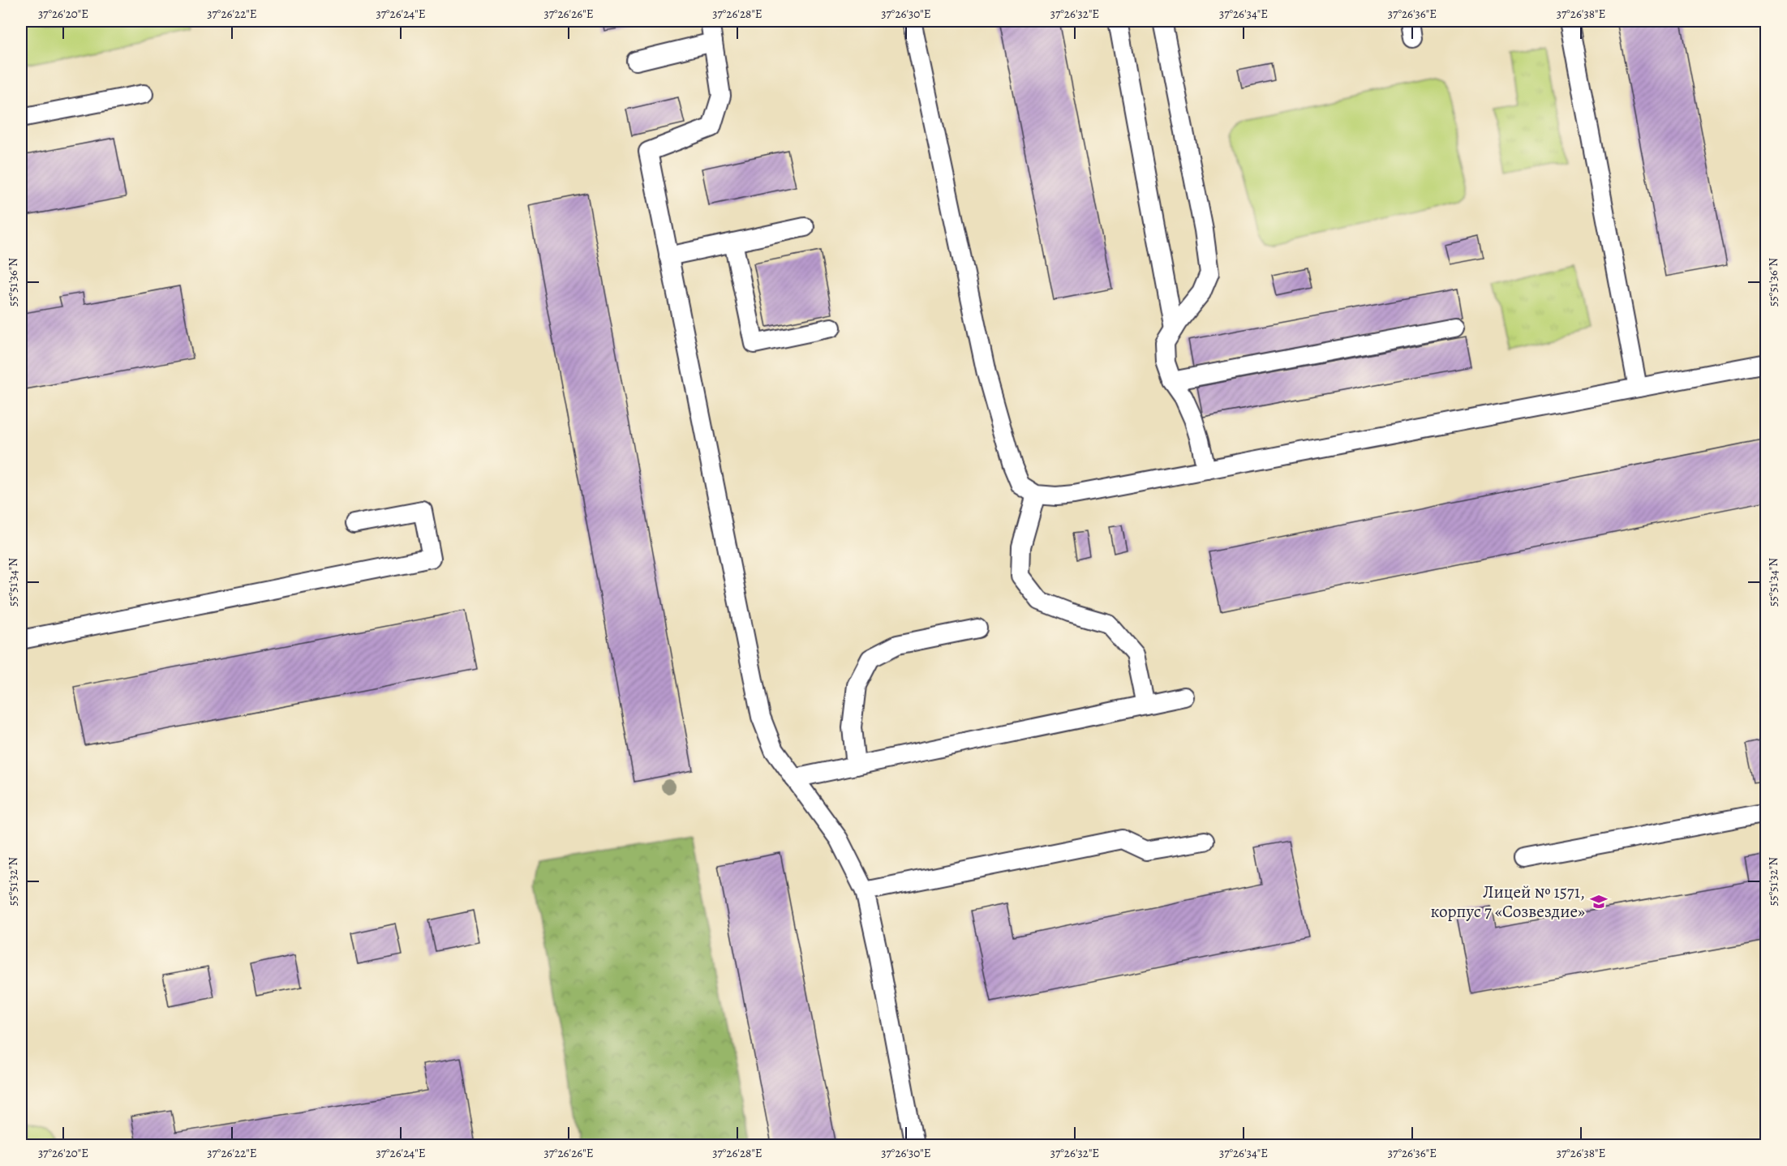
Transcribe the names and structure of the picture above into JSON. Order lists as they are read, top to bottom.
{
  "places": {
    "school or university": ["Лицей № 1571, корпус 7 «Созвездие»"]
  },
  "coordinates": [
    "37°26'20\"E",
    "37°26'22\"E",
    "37°26'24\"E",
    "37°26'26\"E",
    "37°26'28\"E",
    "37°26'30\"E",
    "37°26'32\"E",
    "37°26'34\"E",
    "37°26'36\"E",
    "37°26'38\"E",
    "55°51'36\"N",
    "55°51'34\"N",
    "55°51'32\"N"
  ]
}
